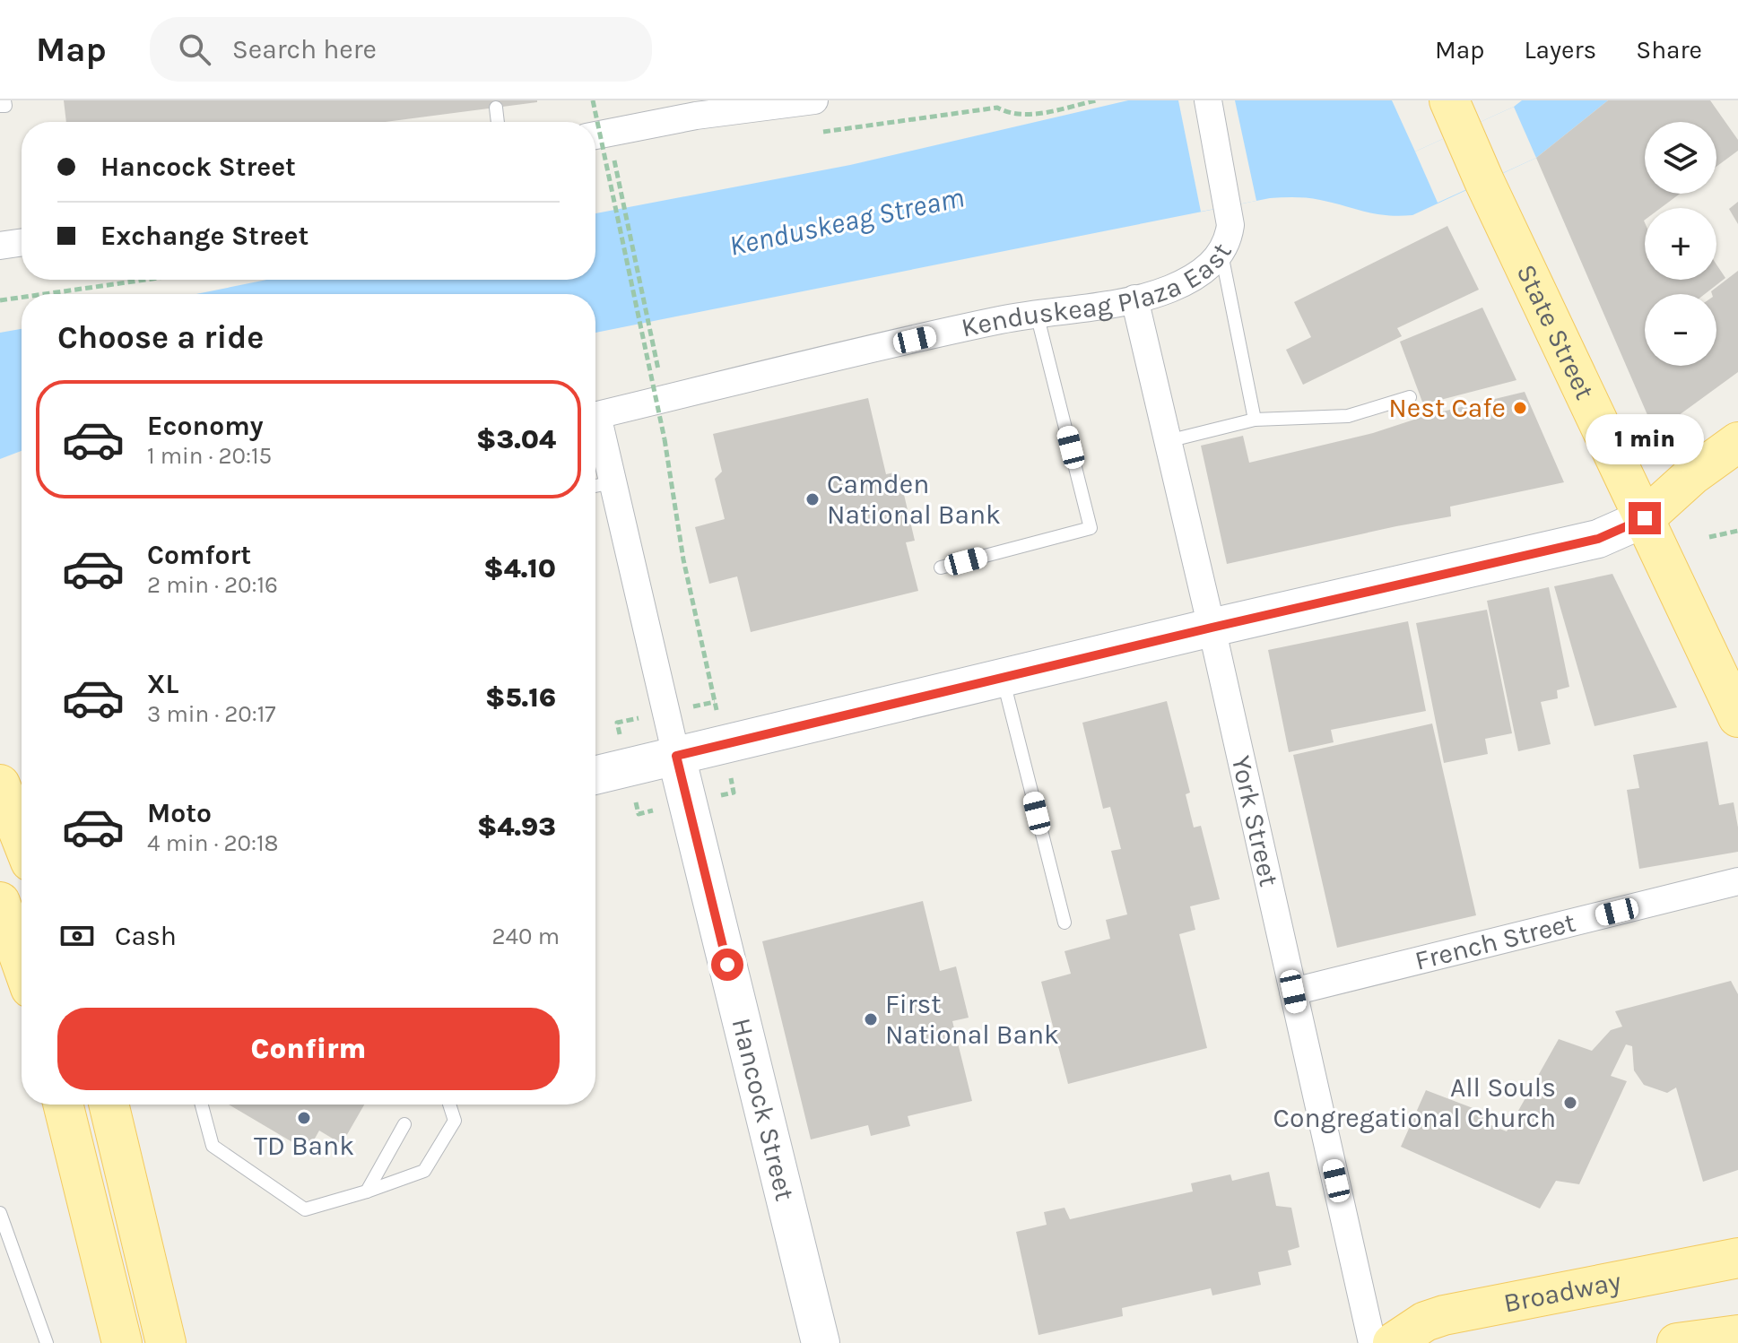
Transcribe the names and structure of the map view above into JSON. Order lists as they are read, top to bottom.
{
  "streets": {
    "main road": ["State Street", "Broadway"],
    "street": [
      "Kenduskeag Plaza East",
      "York Street",
      "French Street",
      "Hancock Street"
    ]
  },
  "crossings": [
    ["Kenduskeag Plaza East", "York Street"],
    ["York Street", "French Street"]
  ],
  "water": ["Kenduskeag Stream"],
  "places": [
    "Nest Cafe",
    "Camden National Bank",
    "First National Bank",
    "All Souls Congregational Church",
    "TD Bank"
  ],
  "page": {
    "header": "Map",
    "search": "Search here",
    "nav": ["Map", "Layers", "Share"],
    "map_buttons": ["+", "−"],
    "banner": ["Hancock Street", "Exchange Street"],
    "heading": "Choose a ride",
    "list": [
      {
        "name": "Economy",
        "note": "1 min · 20:15",
        "value": "$3.04"
      },
      {
        "name": "Comfort",
        "note": "2 min · 20:16",
        "value": "$4.10"
      },
      {
        "name": "XL",
        "note": "3 min · 20:17",
        "value": "$5.16"
      },
      {
        "name": "Moto",
        "note": "4 min · 20:18",
        "value": "$4.93"
      }
    ],
    "bubble": "1 min",
    "pay": ["Cash", "240 m"],
    "buttons": "Confirm"
  }
}
